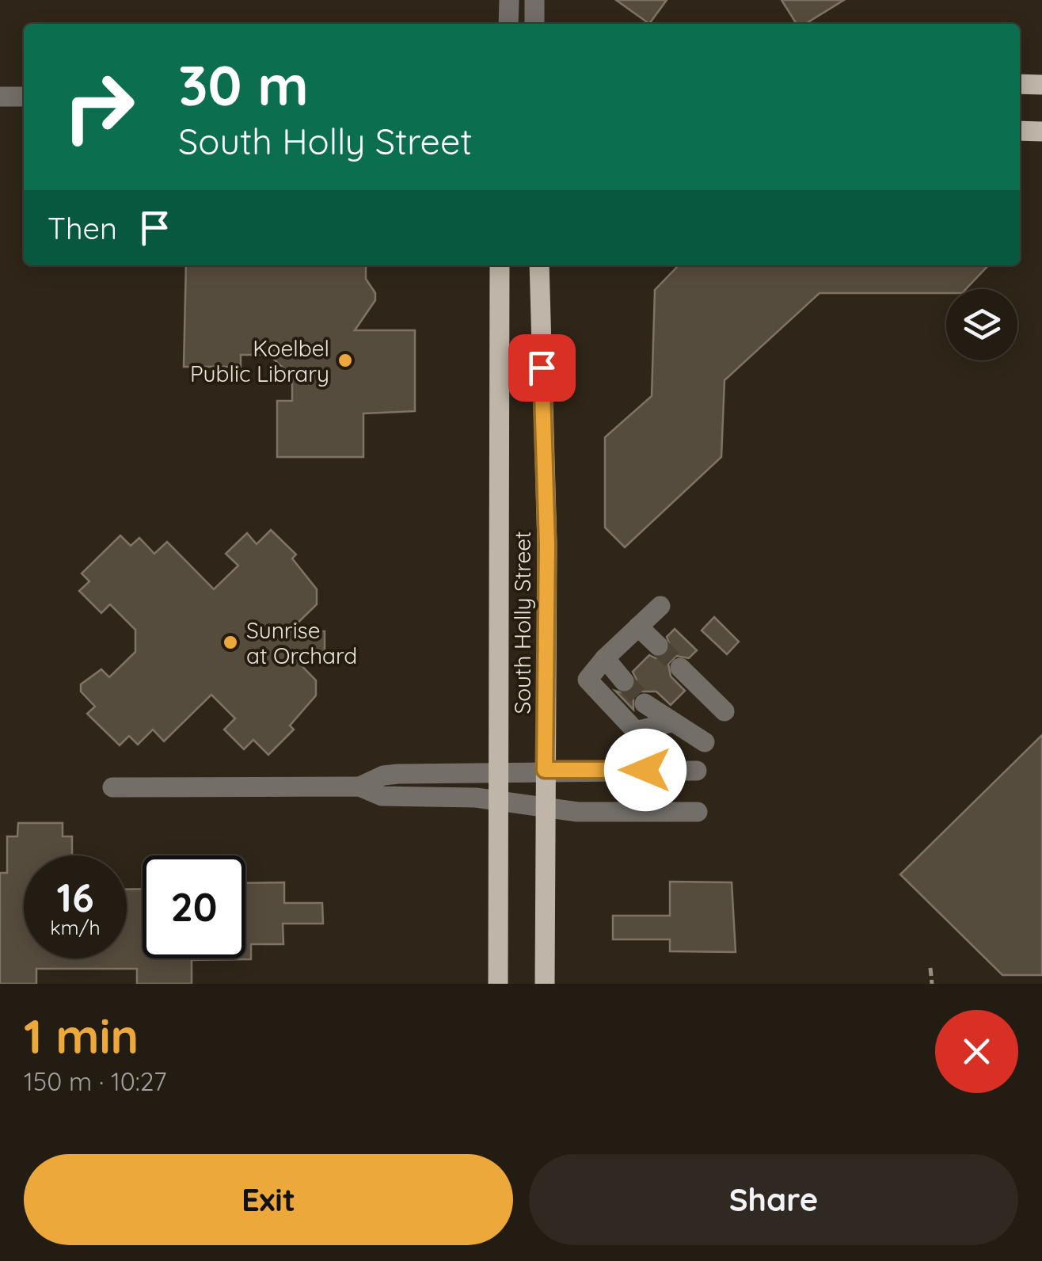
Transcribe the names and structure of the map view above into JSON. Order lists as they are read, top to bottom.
{
  "streets": {
    "main road": ["South Holly Street"]
  },
  "places": ["Koelbel Public Library", "Sunrise at Orchard"],
  "page": {
    "turn": ["30 m", "South Holly Street"],
    "then": "Then",
    "speed": "16 km/h",
    "limit": "20",
    "heading": ["1 min", "150 m · 10:27"],
    "buttons": ["Exit", "Share"]
  }
}
